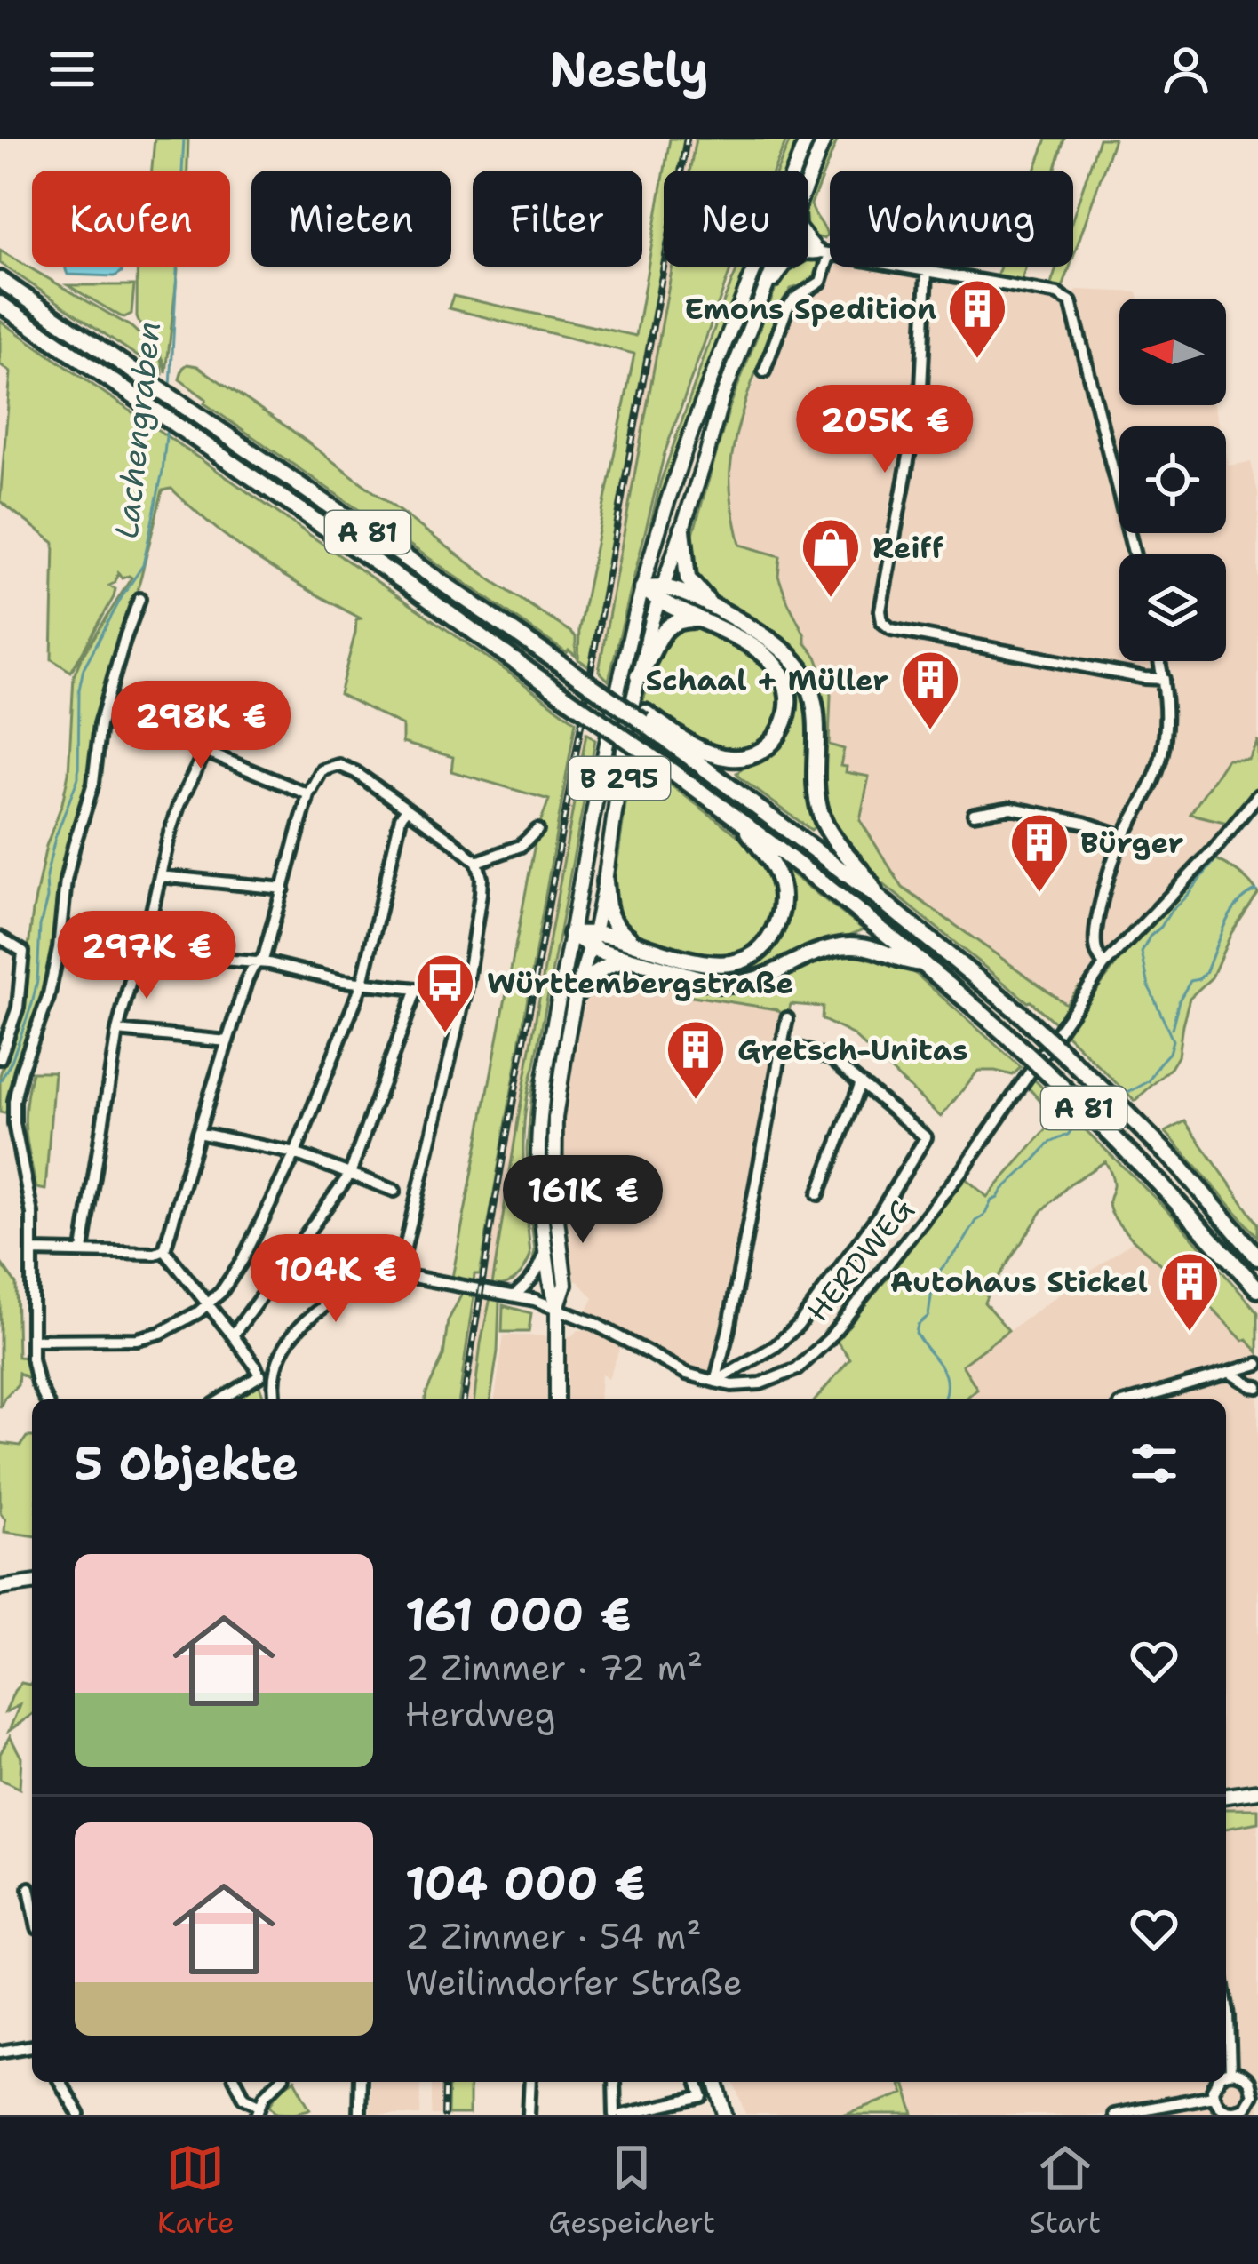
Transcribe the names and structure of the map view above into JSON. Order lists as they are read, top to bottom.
{
  "streets": {
    "highway": ["A 81"],
    "main road": ["B 295"],
    "street": ["HERDWEG"]
  },
  "crossings": [
    ["A 81", "B 295"]
  ],
  "water": ["Lachengraben"],
  "places": {
    "building": [
      "Emons Spedition",
      "Schaal + Müller",
      "Bürger",
      "Gretsch-Unitas",
      "Autohaus Stickel"
    ],
    "shop": ["Reiff"],
    "bus stop": ["Württembergstraße"]
  },
  "north": "left",
  "page": {
    "header": "Nestly",
    "chip": [
      "Kaufen",
      "Mieten",
      "Filter",
      "Neu",
      "Wohnung"
    ],
    "price": [
      "205K €",
      "298K €",
      "297K €",
      "161K €",
      "104K €"
    ],
    "heading": "5 Objekte",
    "list": [
      {
        "name": "161 000 €",
        "note": "2 Zimmer · 72 m² · Herdweg"
      },
      {
        "name": "104 000 €",
        "note": "2 Zimmer · 54 m² · Weilimdorfer Straße"
      }
    ],
    "tabs": ["Karte", "Gespeichert", "Start"]
  }
}
